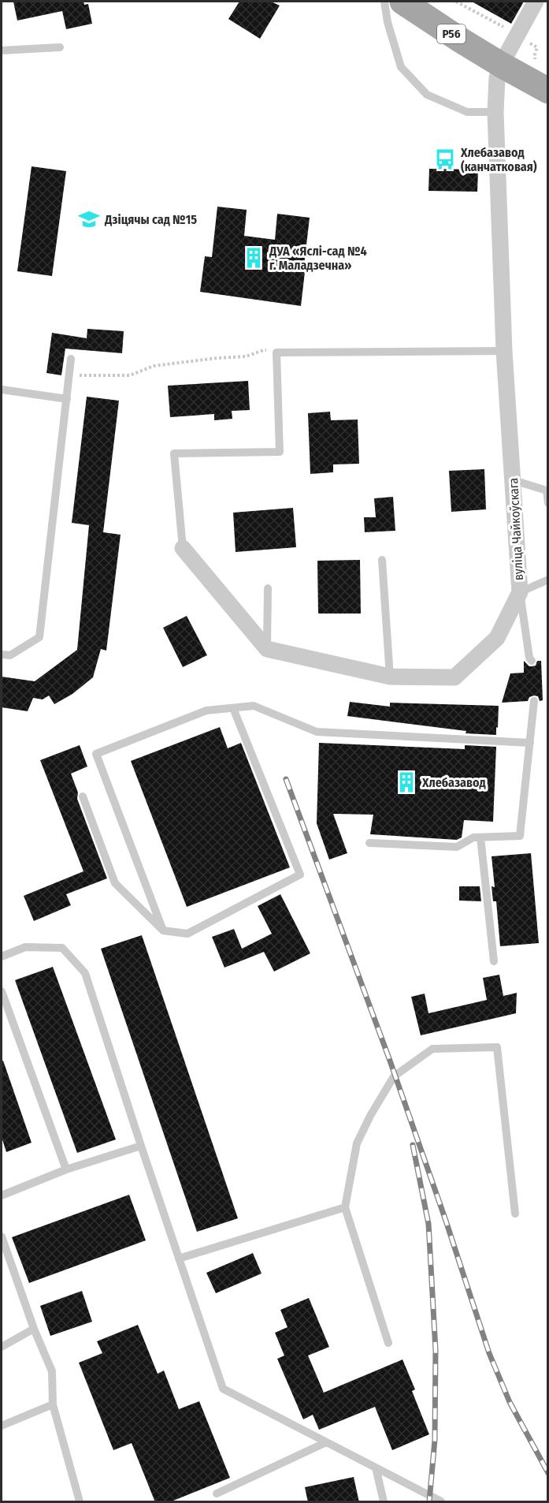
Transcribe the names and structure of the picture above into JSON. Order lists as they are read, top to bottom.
{
  "streets": {
    "main road": ["Р56"],
    "street": ["вуліца Чайкоўскага"]
  },
  "crossings": [
    ["Р56", "вуліца Чайкоўскага"]
  ],
  "places": {
    "bus stop": ["Хлебазавод (канчатковая)"],
    "school or university": ["Дзіцячы сад №15"],
    "building": ["ДУА «Яслі-сад №4 г. Маладзечна»", "Хлебазавод"]
  }
}
